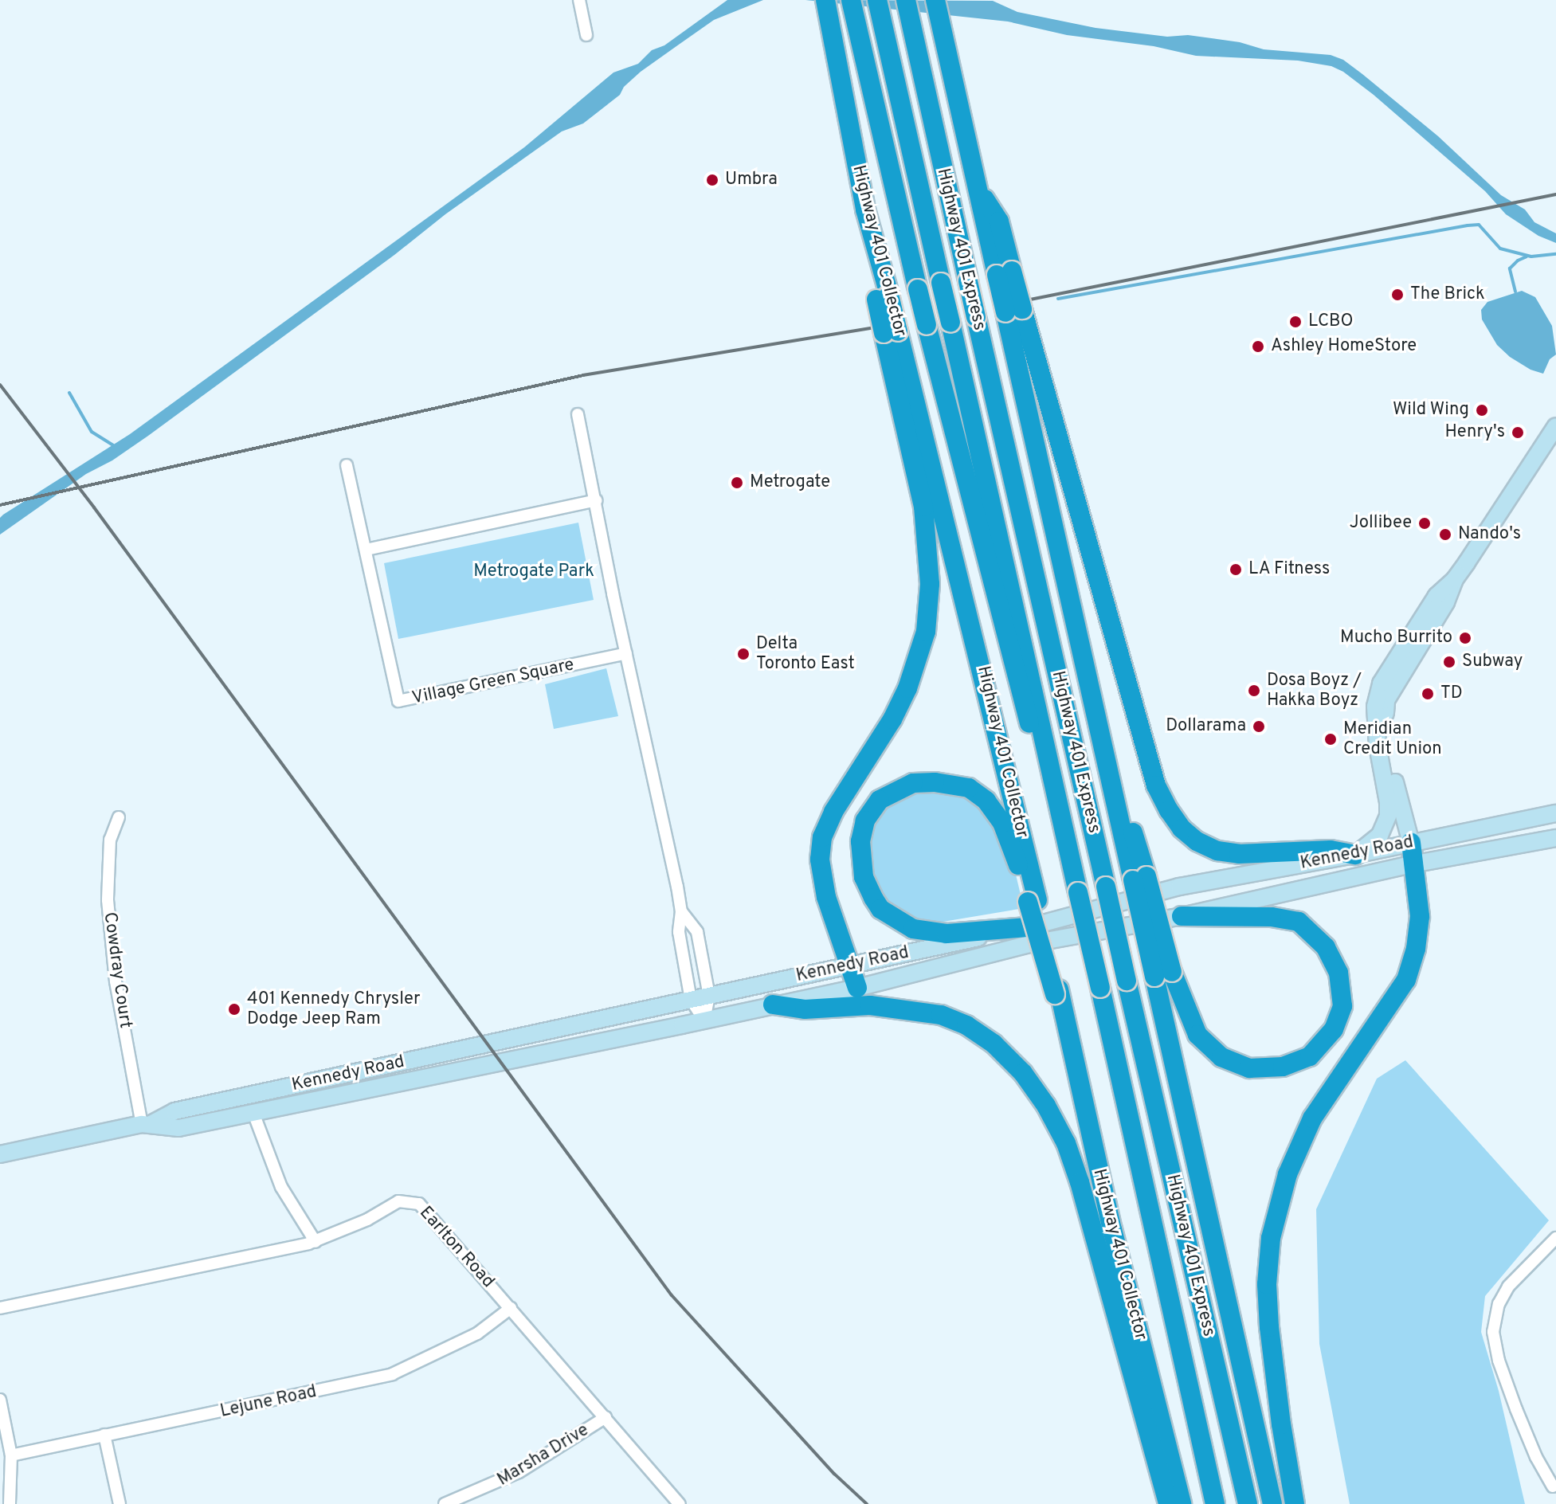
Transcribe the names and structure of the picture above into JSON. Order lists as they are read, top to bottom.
{
  "streets": {
    "highway": ["Highway 401 Express", "Highway 401 Collector"],
    "main road": ["Kennedy Road"],
    "street": [
      "Village Green Square",
      "Cowdray Court",
      "Earlton Road",
      "Lejune Road",
      "Marsha Drive"
    ]
  },
  "crossings": [
    ["Kennedy Road", "Cowdray Court"],
    ["Earlton Road", "Lejune Road"],
    ["Earlton Road", "Marsha Drive"]
  ],
  "parks": ["Metrogate Park"],
  "places": [
    "Umbra",
    "The Brick",
    "LCBO",
    "Ashley HomeStore",
    "Wild Wing",
    "Henry's",
    "Metrogate",
    "Jollibee",
    "Nando's",
    "LA Fitness",
    "Mucho Burrito",
    "Delta Toronto East",
    "Subway",
    "Dosa Boyz / Hakka Boyz",
    "TD",
    "Dollarama",
    "Meridian Credit Union",
    "401 Kennedy Chrysler Dodge Jeep Ram"
  ]
}
